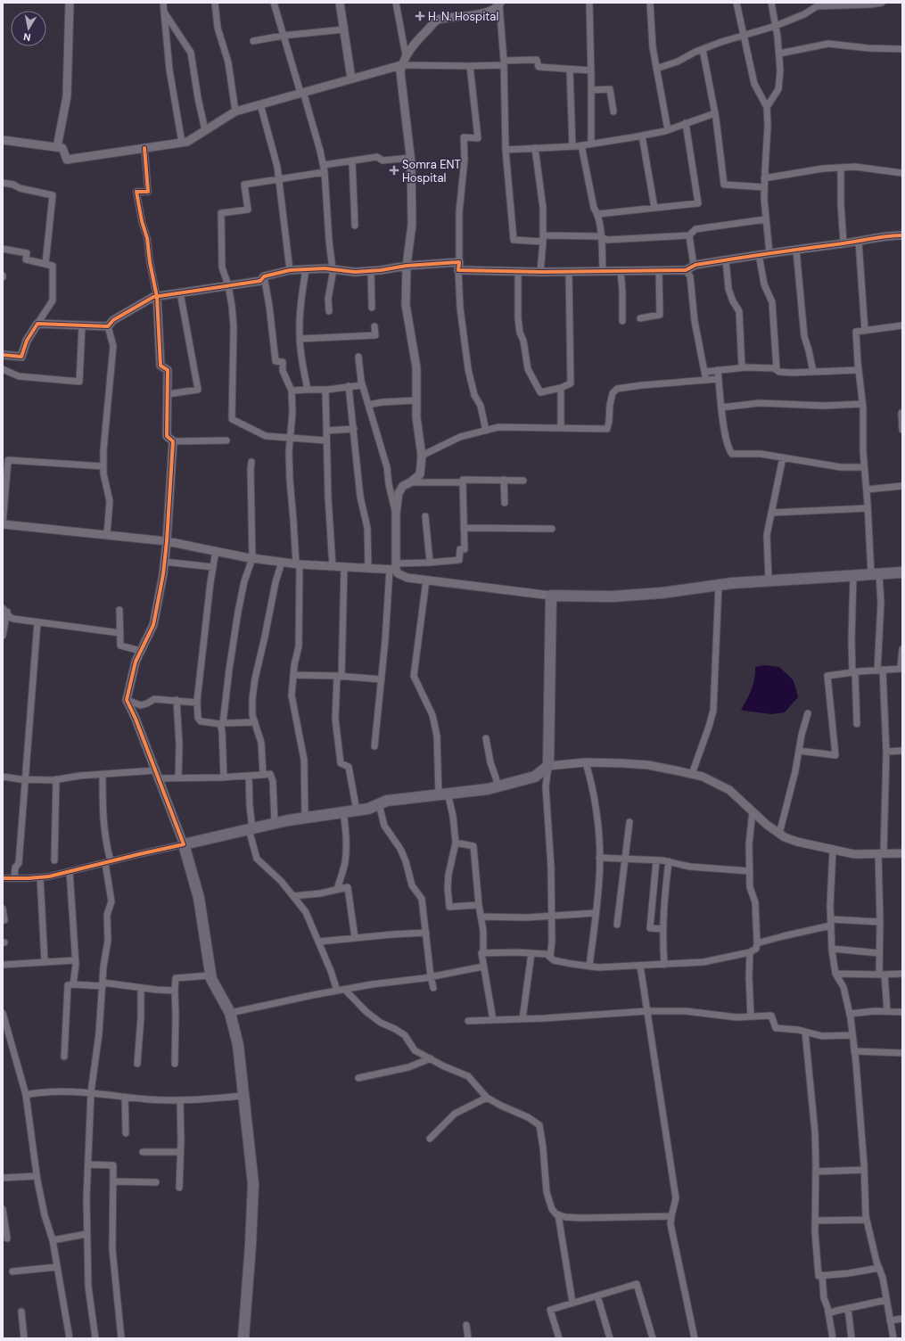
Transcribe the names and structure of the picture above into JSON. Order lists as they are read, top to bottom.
{
  "places": {
    "health": ["H. N. Hospital", "Somra ENT Hospital"]
  },
  "north": "bottom"
}
